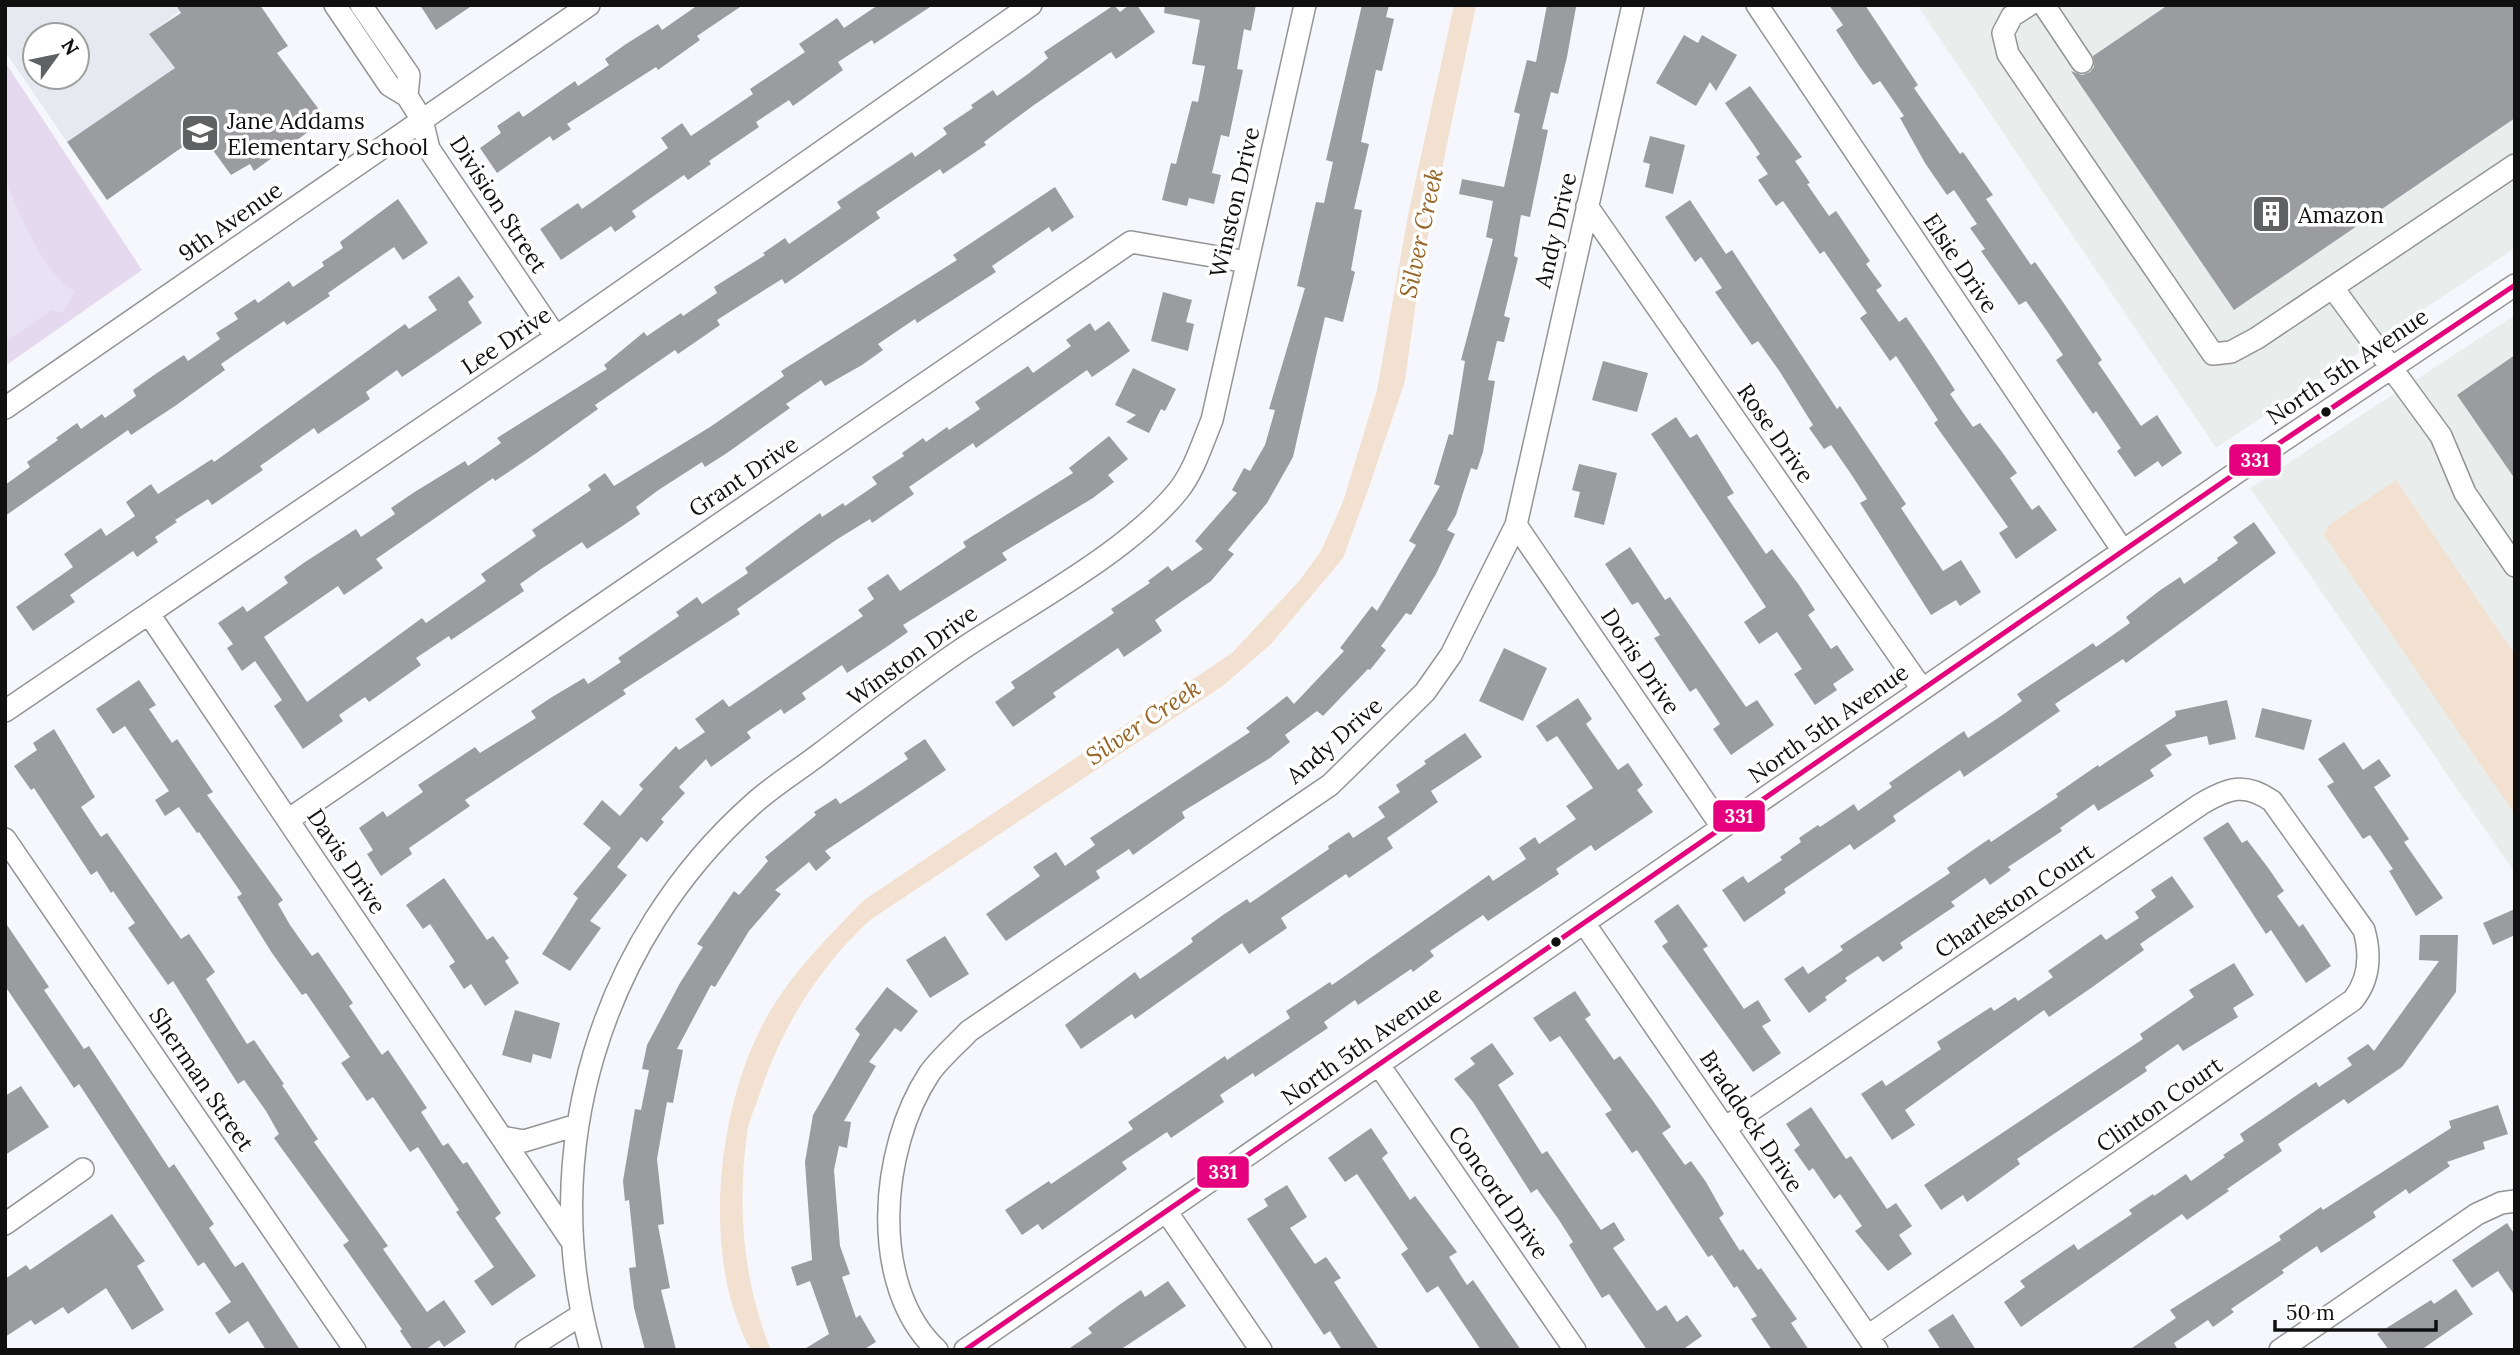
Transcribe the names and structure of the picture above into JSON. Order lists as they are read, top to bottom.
{
  "streets": {
    "street": [
      "Winston Drive",
      "Division Street",
      "9th Avenue",
      "Andy Drive",
      "Elsie Drive",
      "Lee Drive",
      "North 5th Avenue",
      "Rose Drive",
      "Grant Drive",
      "Doris Drive",
      "Davis Drive",
      "Charleston Court",
      "Sherman Street",
      "Clinton Court",
      "Braddock Drive",
      "Concord Drive"
    ]
  },
  "crossings": [
    ["Winston Drive", "Grant Drive"],
    ["Winston Drive", "Davis Drive"],
    ["Division Street", "9th Avenue"],
    ["Division Street", "Lee Drive"],
    ["Andy Drive", "Rose Drive"],
    ["Andy Drive", "Doris Drive"],
    ["Elsie Drive", "North 5th Avenue"],
    ["Lee Drive", "Davis Drive"],
    ["North 5th Avenue", "Rose Drive"],
    ["North 5th Avenue", "Doris Drive"],
    ["North 5th Avenue", "Braddock Drive"],
    ["North 5th Avenue", "Concord Drive"],
    ["Grant Drive", "Davis Drive"],
    ["Charleston Court", "Clinton Court"],
    ["Charleston Court", "Braddock Drive"],
    ["Clinton Court", "Braddock Drive"]
  ],
  "water": ["Silver Creek"],
  "places": {
    "school or university": ["Jane Addams Elementary School"],
    "building": ["Amazon"]
  },
  "lines": ["transit line 331"],
  "scale_bar": "50 m",
  "north": "top right"
}
